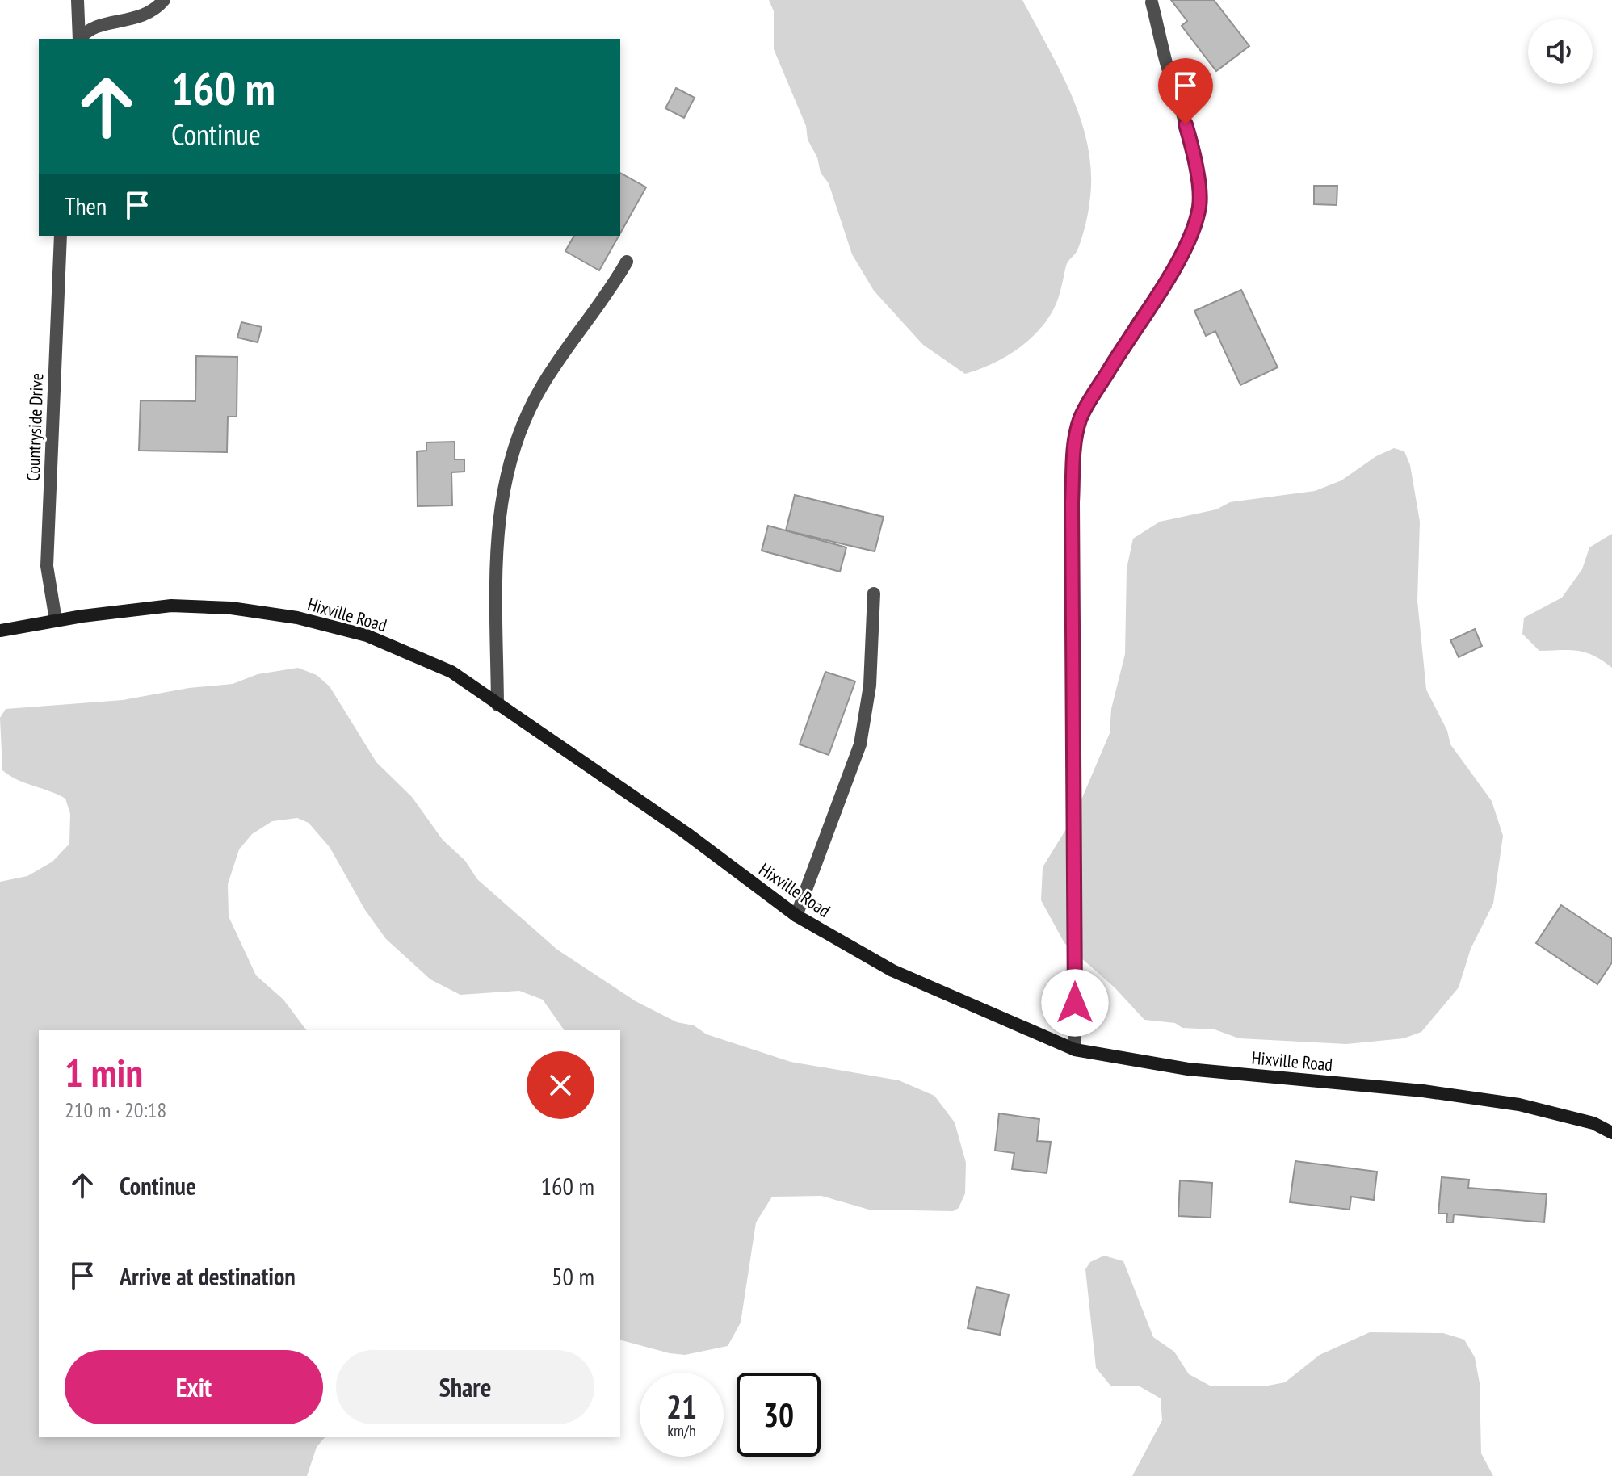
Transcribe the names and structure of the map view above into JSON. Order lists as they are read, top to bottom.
{
  "streets": {
    "street": ["Countryside Drive", "Hixville Road"]
  },
  "crossings": [
    ["Countryside Drive", "Hixville Road"]
  ],
  "page": {
    "turn": ["160 m", "Continue"],
    "then": "Then",
    "heading": ["1 min", "210 m · 20:18"],
    "list": [
      {
        "name": "Continue",
        "value": "160 m"
      },
      {
        "name": "Arrive at destination",
        "value": "50 m"
      }
    ],
    "buttons": ["Exit", "Share"],
    "speed": "21 km/h",
    "limit": "30"
  }
}
